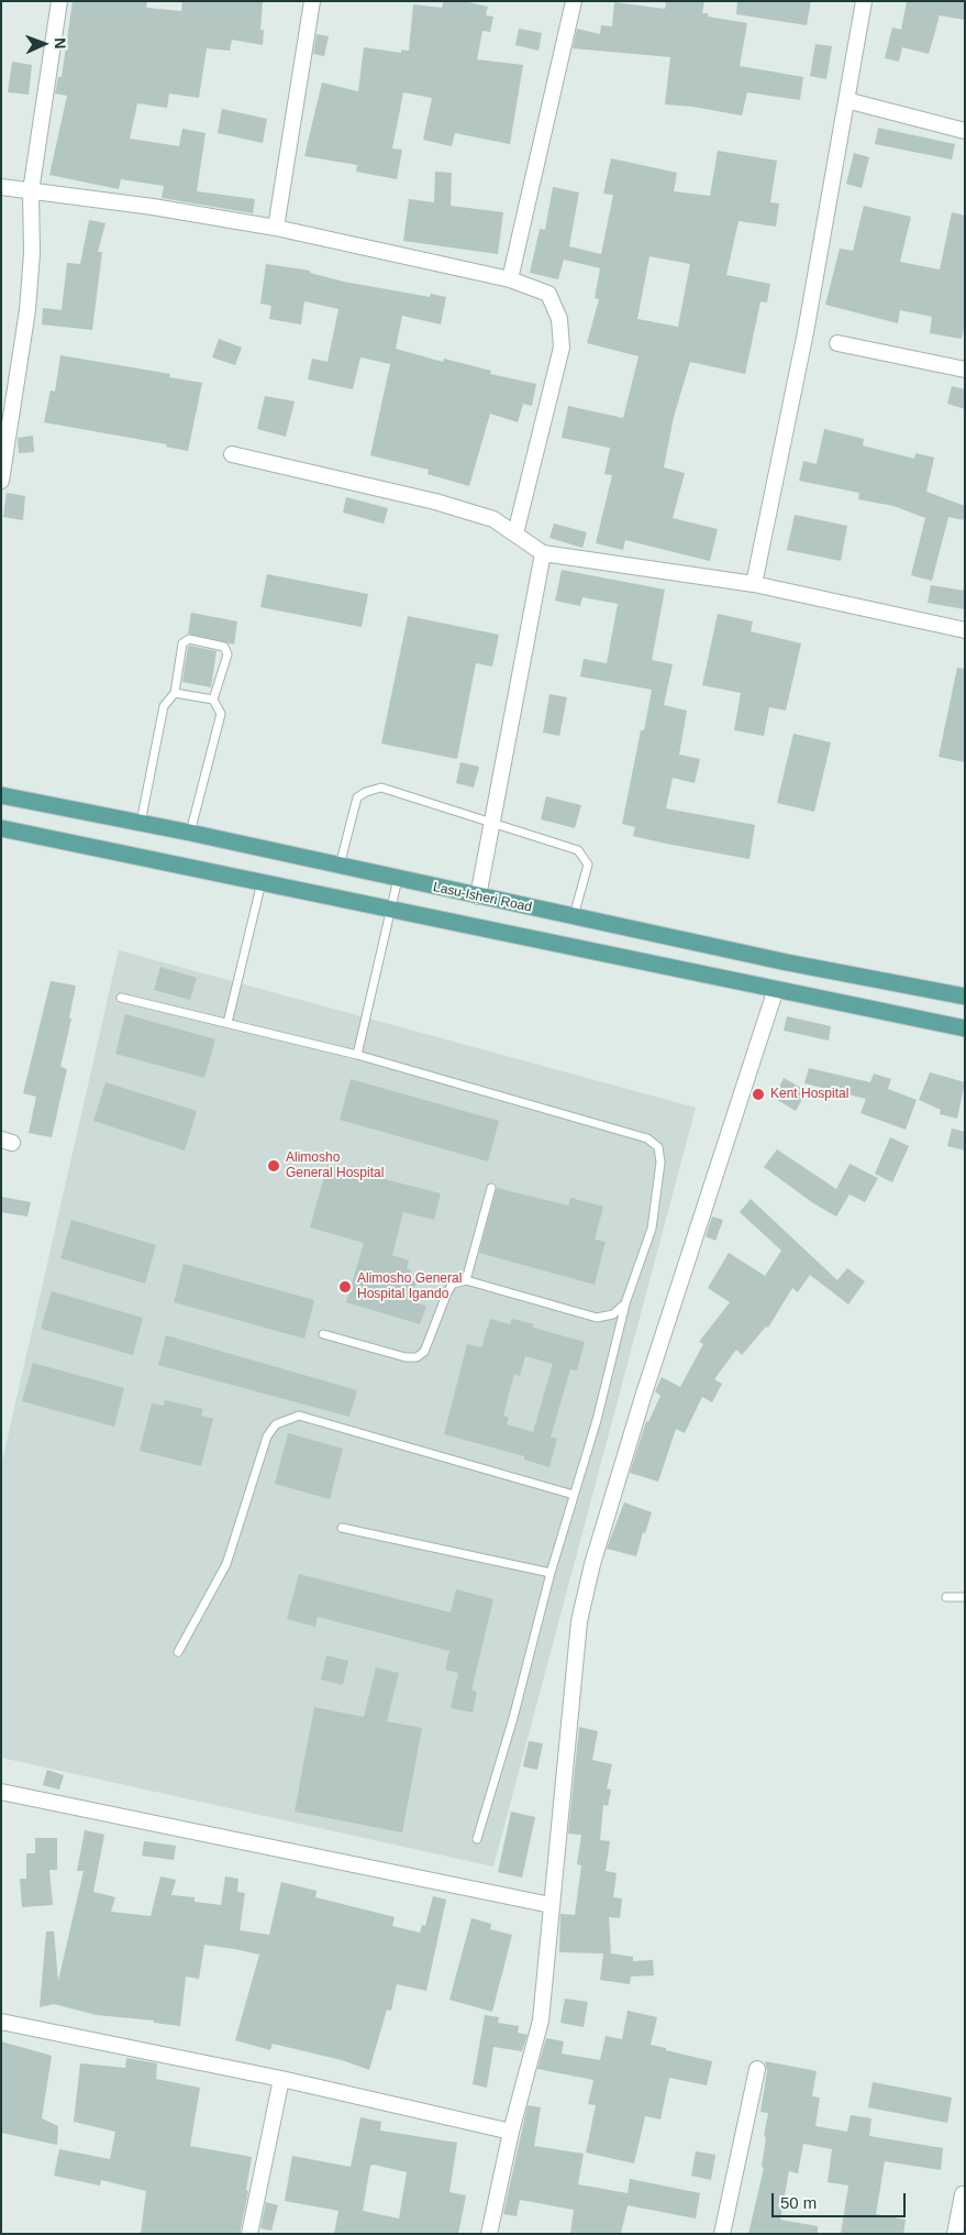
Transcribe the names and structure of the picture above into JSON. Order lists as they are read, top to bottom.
{
  "streets": {
    "main road": ["Lasu-Isheri Road"]
  },
  "places": ["Kent Hospital", "Alimosho General Hospital", "Alimosho General Hospital Igando"],
  "scale_bar": "50 m",
  "north": "right"
}
